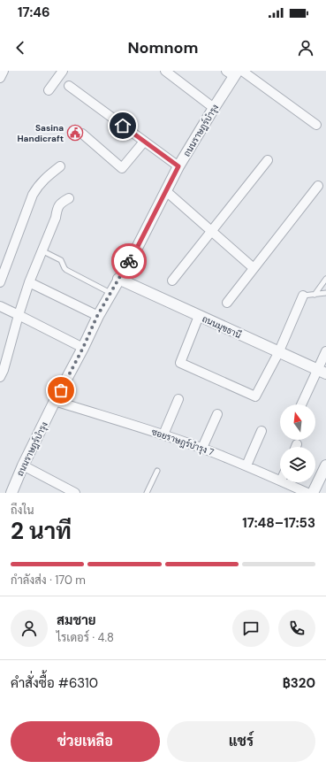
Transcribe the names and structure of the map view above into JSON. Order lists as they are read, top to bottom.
{
  "streets": {
    "street": ["ถนนราษฎร์บำรุง", "ถนนมุขธานี", "ซอยราษฎร์บำรุง 7"]
  },
  "crossings": [
    ["ถนนราษฎร์บำรุง", "ถนนมุขธานี"],
    ["ถนนราษฎร์บำรุง", "ซอยราษฎร์บำรุง 7"]
  ],
  "places": {
    "public building": ["Sasina Handicraft"]
  },
  "north": "top",
  "page": {
    "status": "17:46",
    "header": "Nomnom",
    "heading": ["2 นาที", "ถึงใน", "17:48–17:53"],
    "panel": [
      "สมชาย",
      "ไรเดอร์ · 4.8",
      "คำสั่งซื้อ #6310",
      "฿320"
    ],
    "bar": "กำลังส่ง · 170 m",
    "buttons": ["ช่วยเหลือ", "แชร์"]
  }
}
